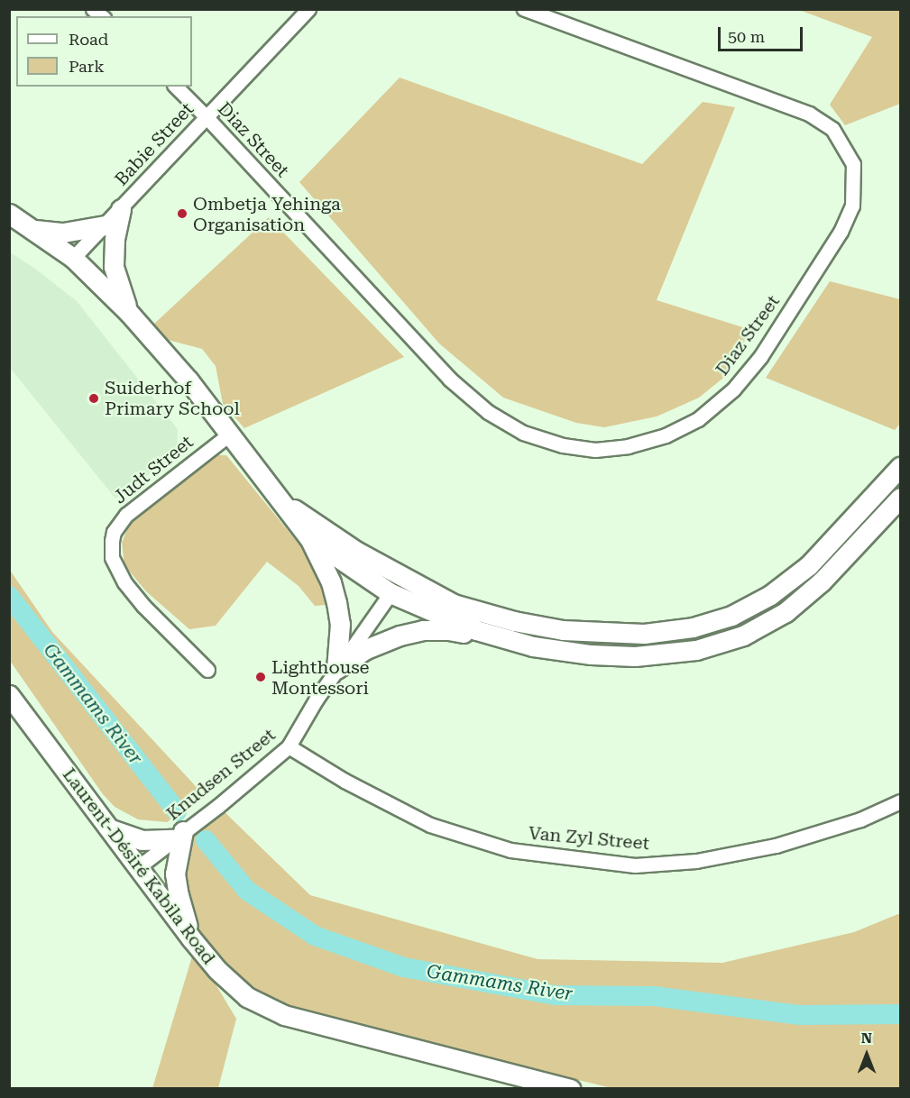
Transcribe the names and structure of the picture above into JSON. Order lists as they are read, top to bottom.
{
  "streets": {
    "street": [
      "Diaz Street",
      "Babie Street",
      "Judt Street",
      "Knudsen Street",
      "Van Zyl Street",
      "Laurent-Désiré Kabila Road"
    ]
  },
  "crossings": [
    ["Diaz Street", "Babie Street"],
    ["Knudsen Street", "Van Zyl Street"],
    ["Knudsen Street", "Laurent-Désiré Kabila Road"]
  ],
  "water": ["Gammams River"],
  "places": ["Ombetja Yehinga Organisation", "Suiderhof Primary School", "Lighthouse Montessori"],
  "legend": ["Road", "Park"],
  "scale_bar": "50 m",
  "north": "top"
}
